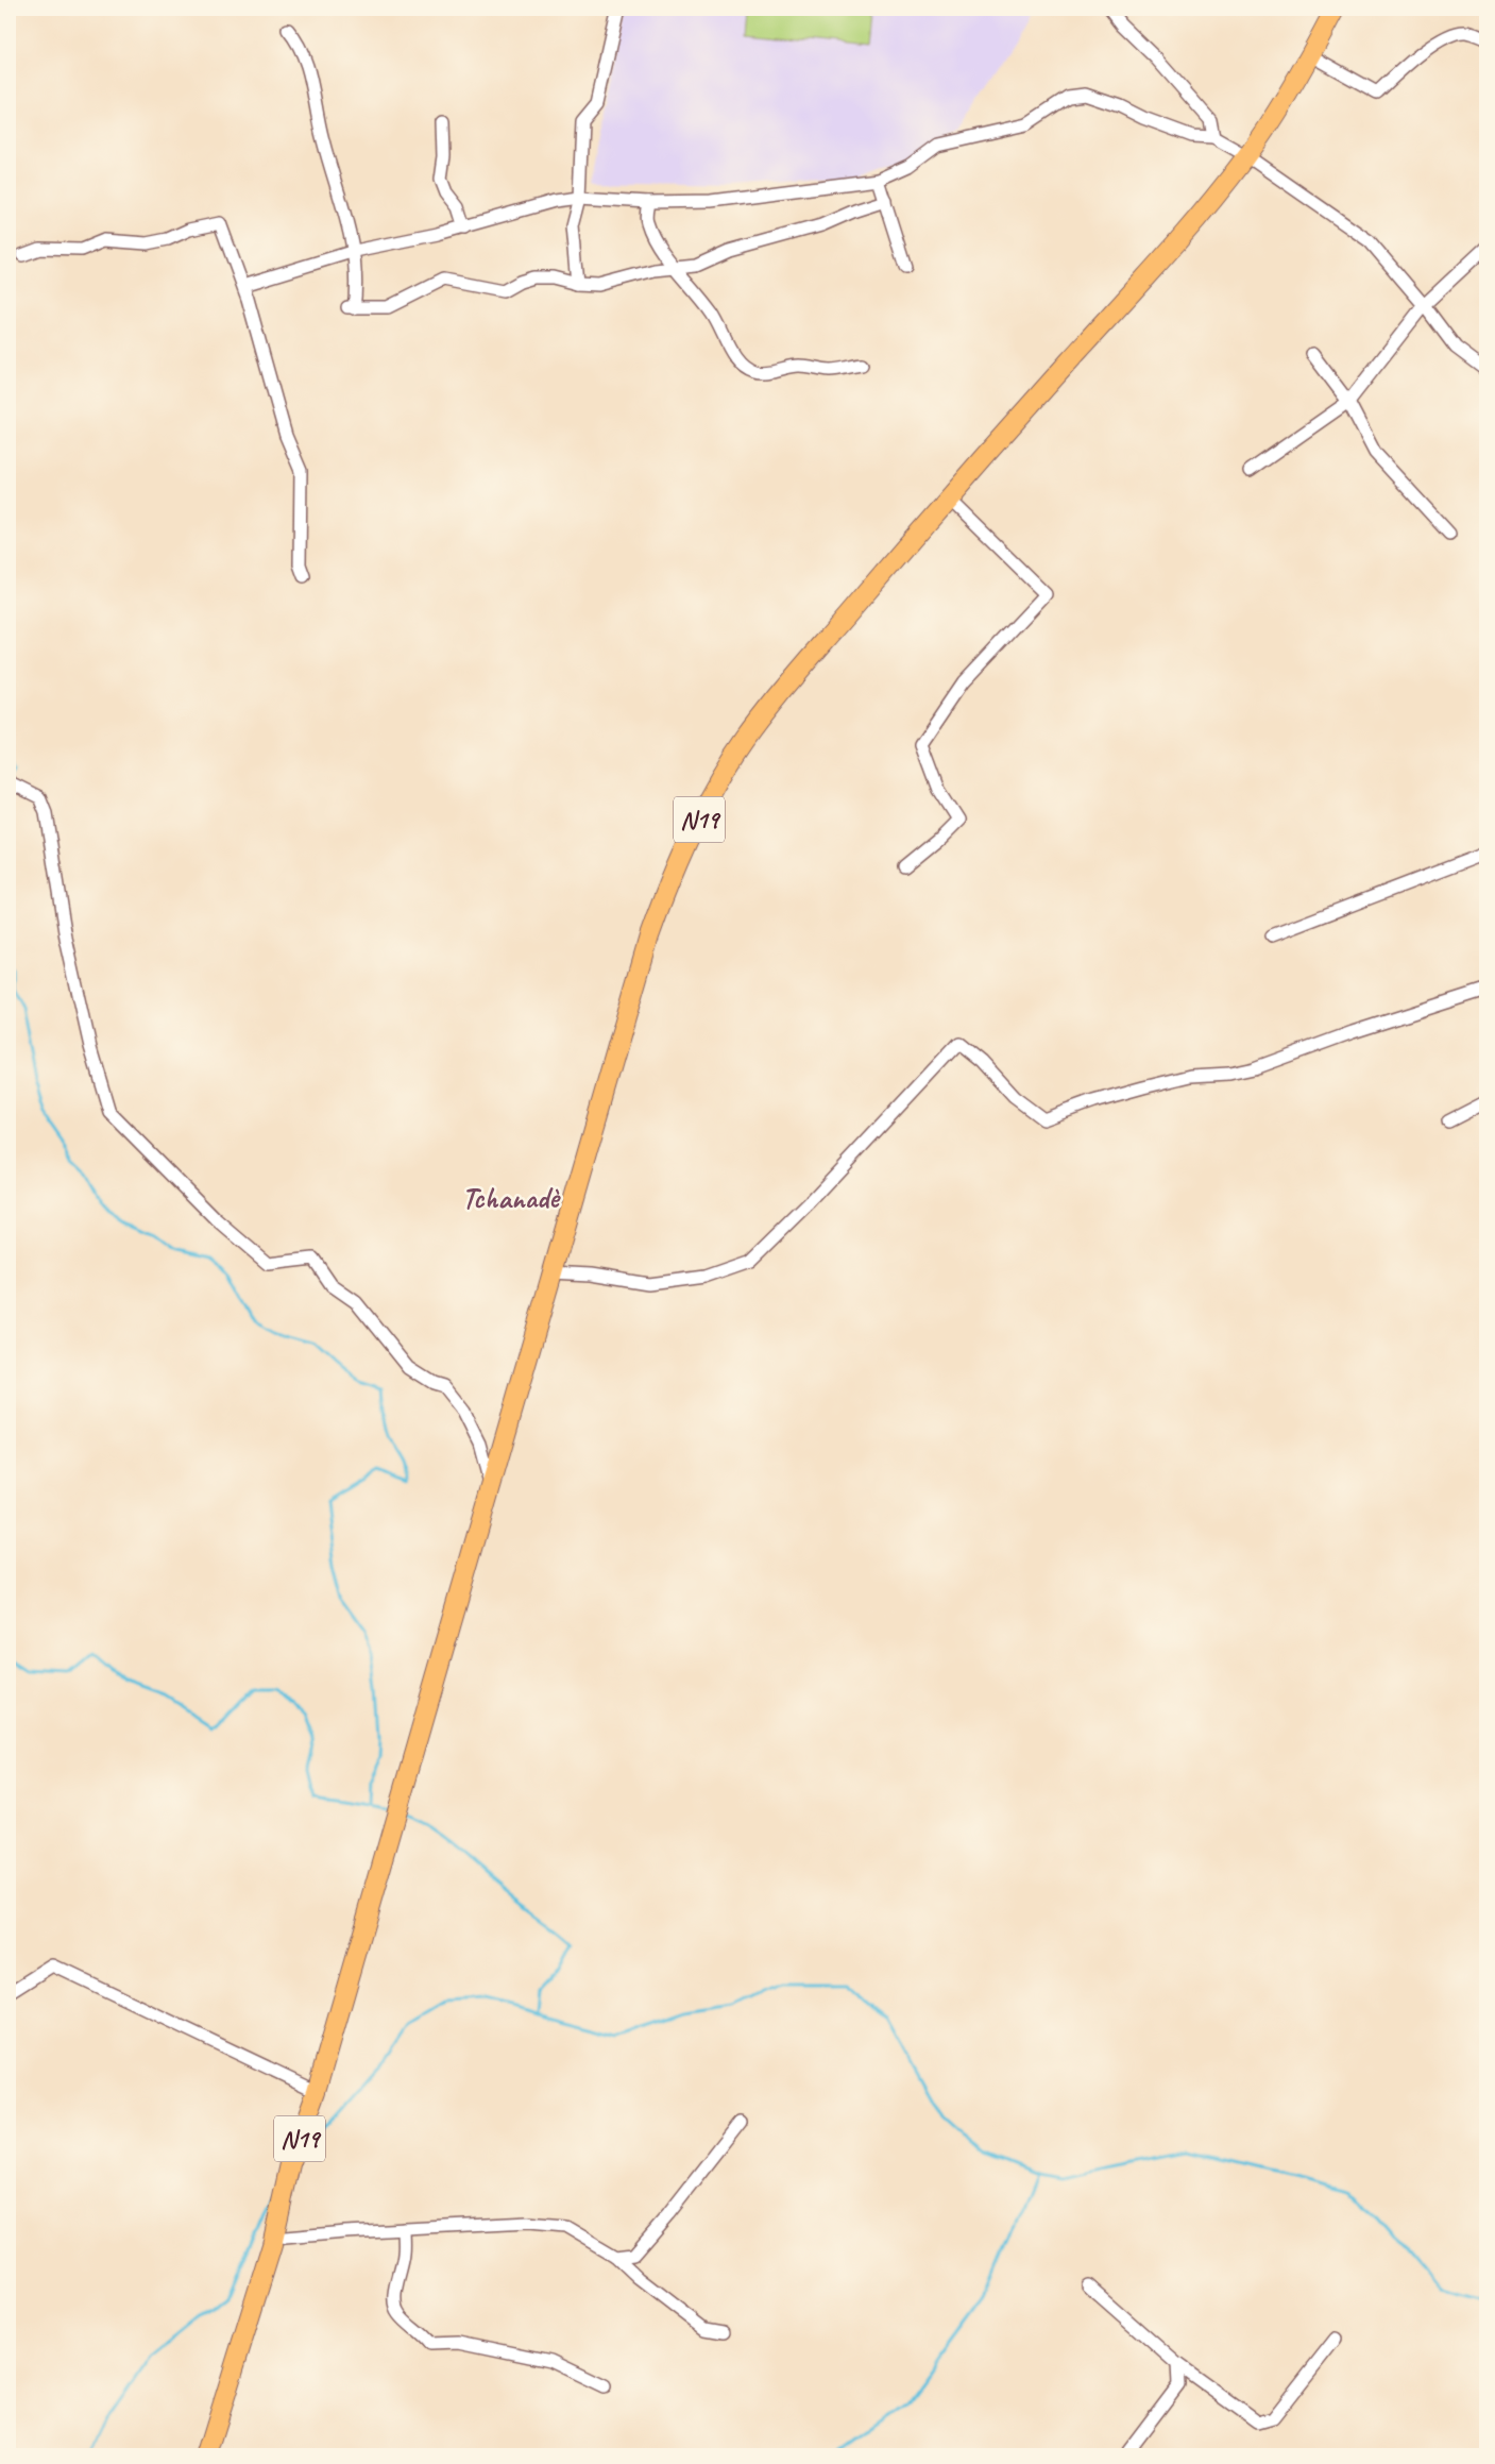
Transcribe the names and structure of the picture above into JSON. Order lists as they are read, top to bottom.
{
  "streets": {
    "main road": ["N19"]
  },
  "districts": ["Tchanadè"]
}
